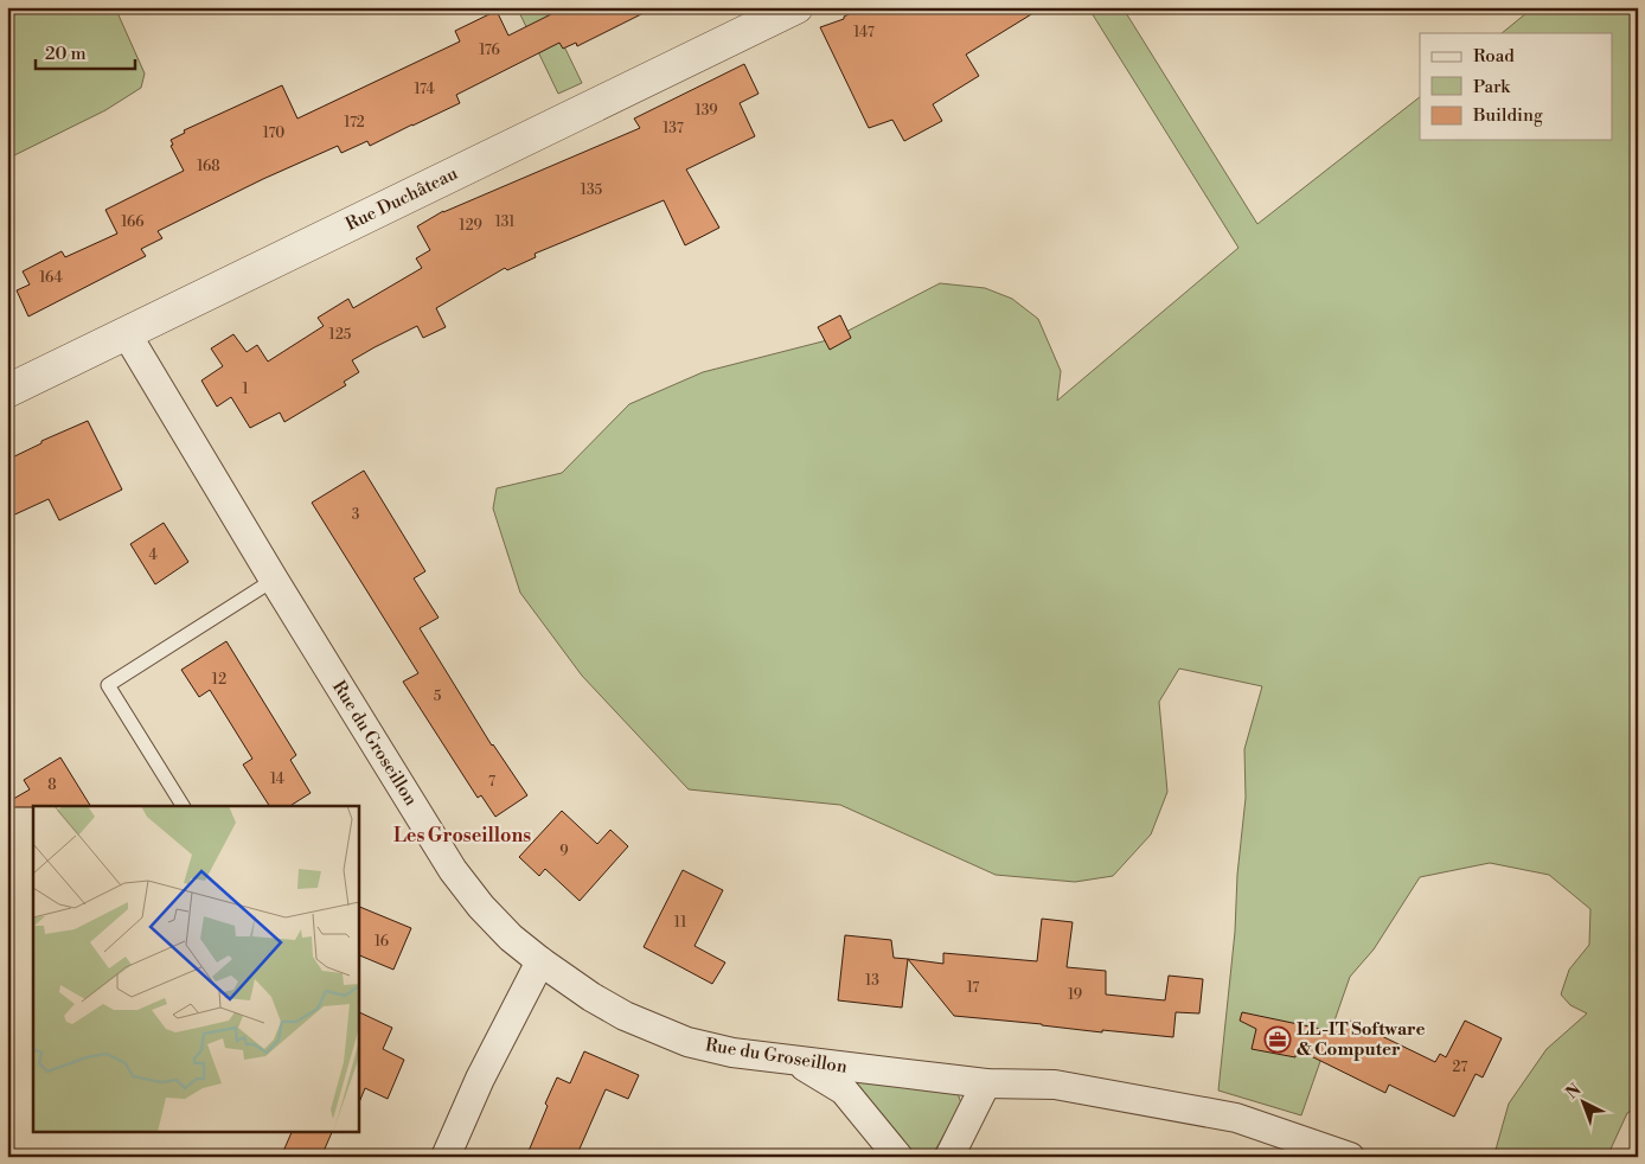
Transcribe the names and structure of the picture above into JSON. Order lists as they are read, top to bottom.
{
  "streets": {
    "street": ["Rue Duchâteau", "Rue du Groseillon"]
  },
  "crossings": [
    ["Rue Duchâteau", "Rue du Groseillon"]
  ],
  "districts": ["Les Groseillons"],
  "places": {
    "office": ["LL-IT Software & Computer"]
  },
  "house_numbers": [
    "147",
    "176",
    "174",
    "139",
    "172",
    "137",
    "170",
    "168",
    "135",
    "166",
    "131",
    "129",
    "164",
    "125",
    "1",
    "3",
    "4",
    "12",
    "5",
    "14",
    "7",
    "8",
    "9",
    "11",
    "16",
    "13",
    "17",
    "19",
    "27"
  ],
  "legend": ["Road", "Park", "Building"],
  "scale_bar": "20 m",
  "north": "top left"
}
